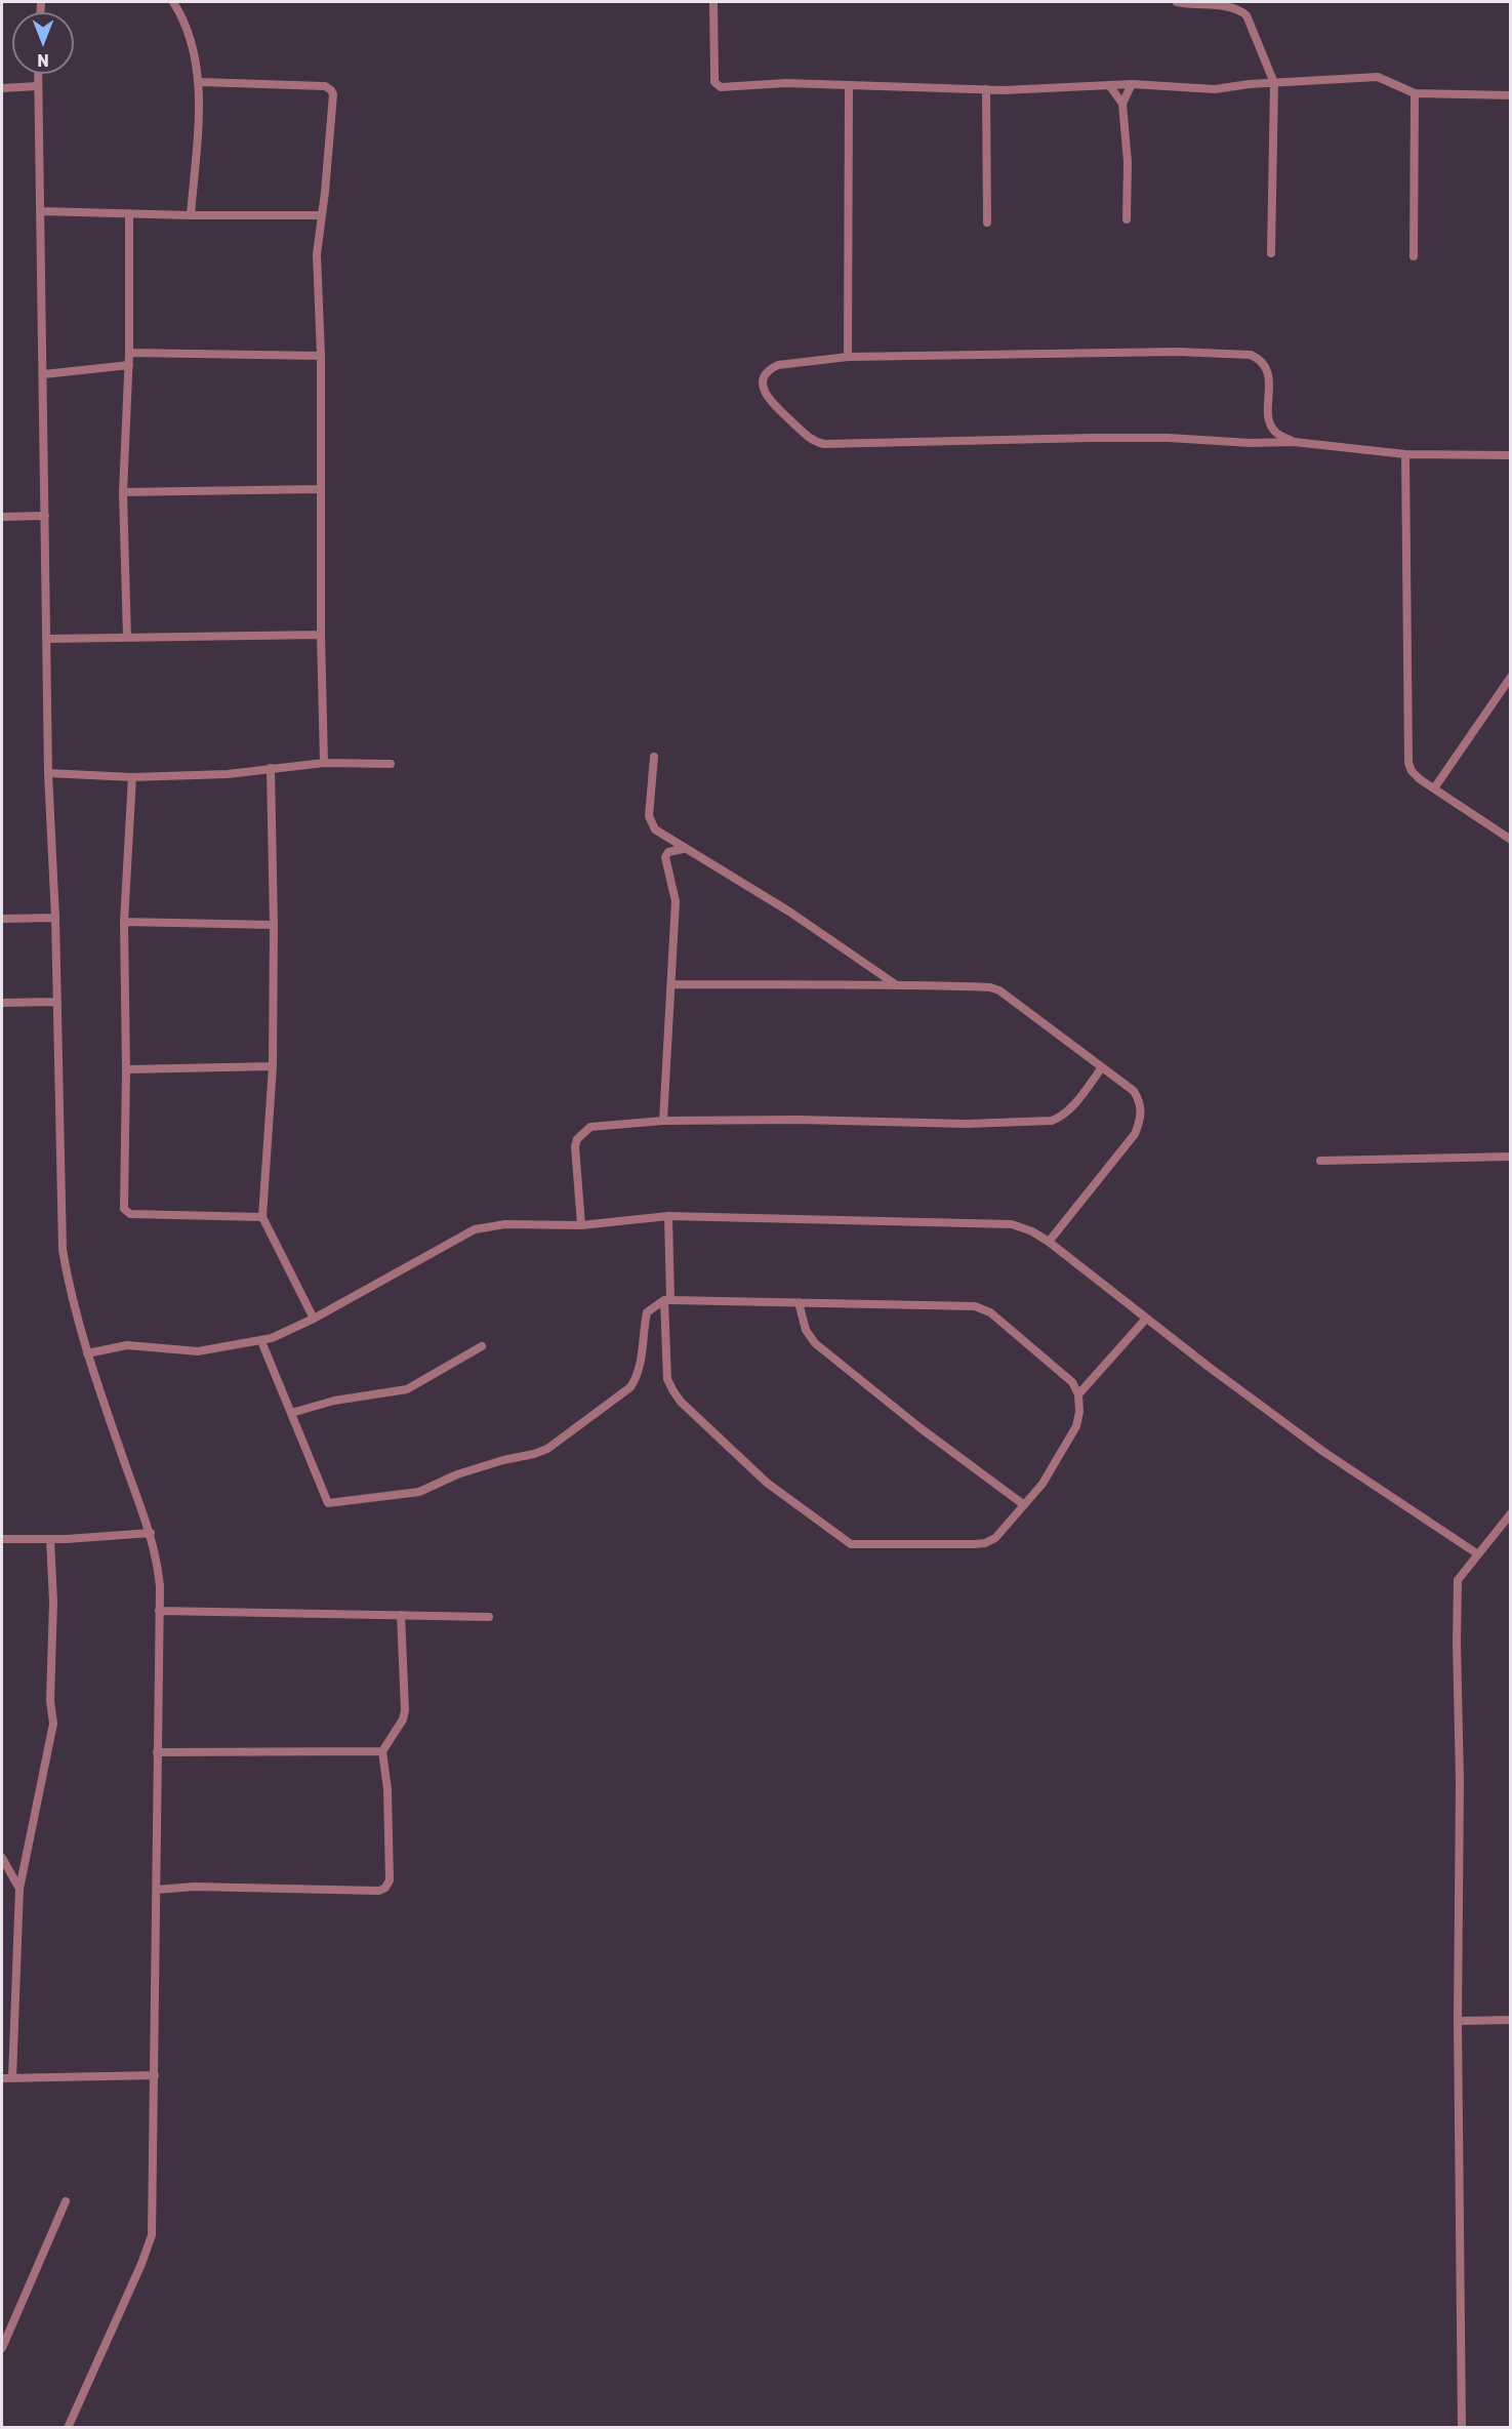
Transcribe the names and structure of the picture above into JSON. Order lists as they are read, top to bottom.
{
  "north": "bottom"
}
